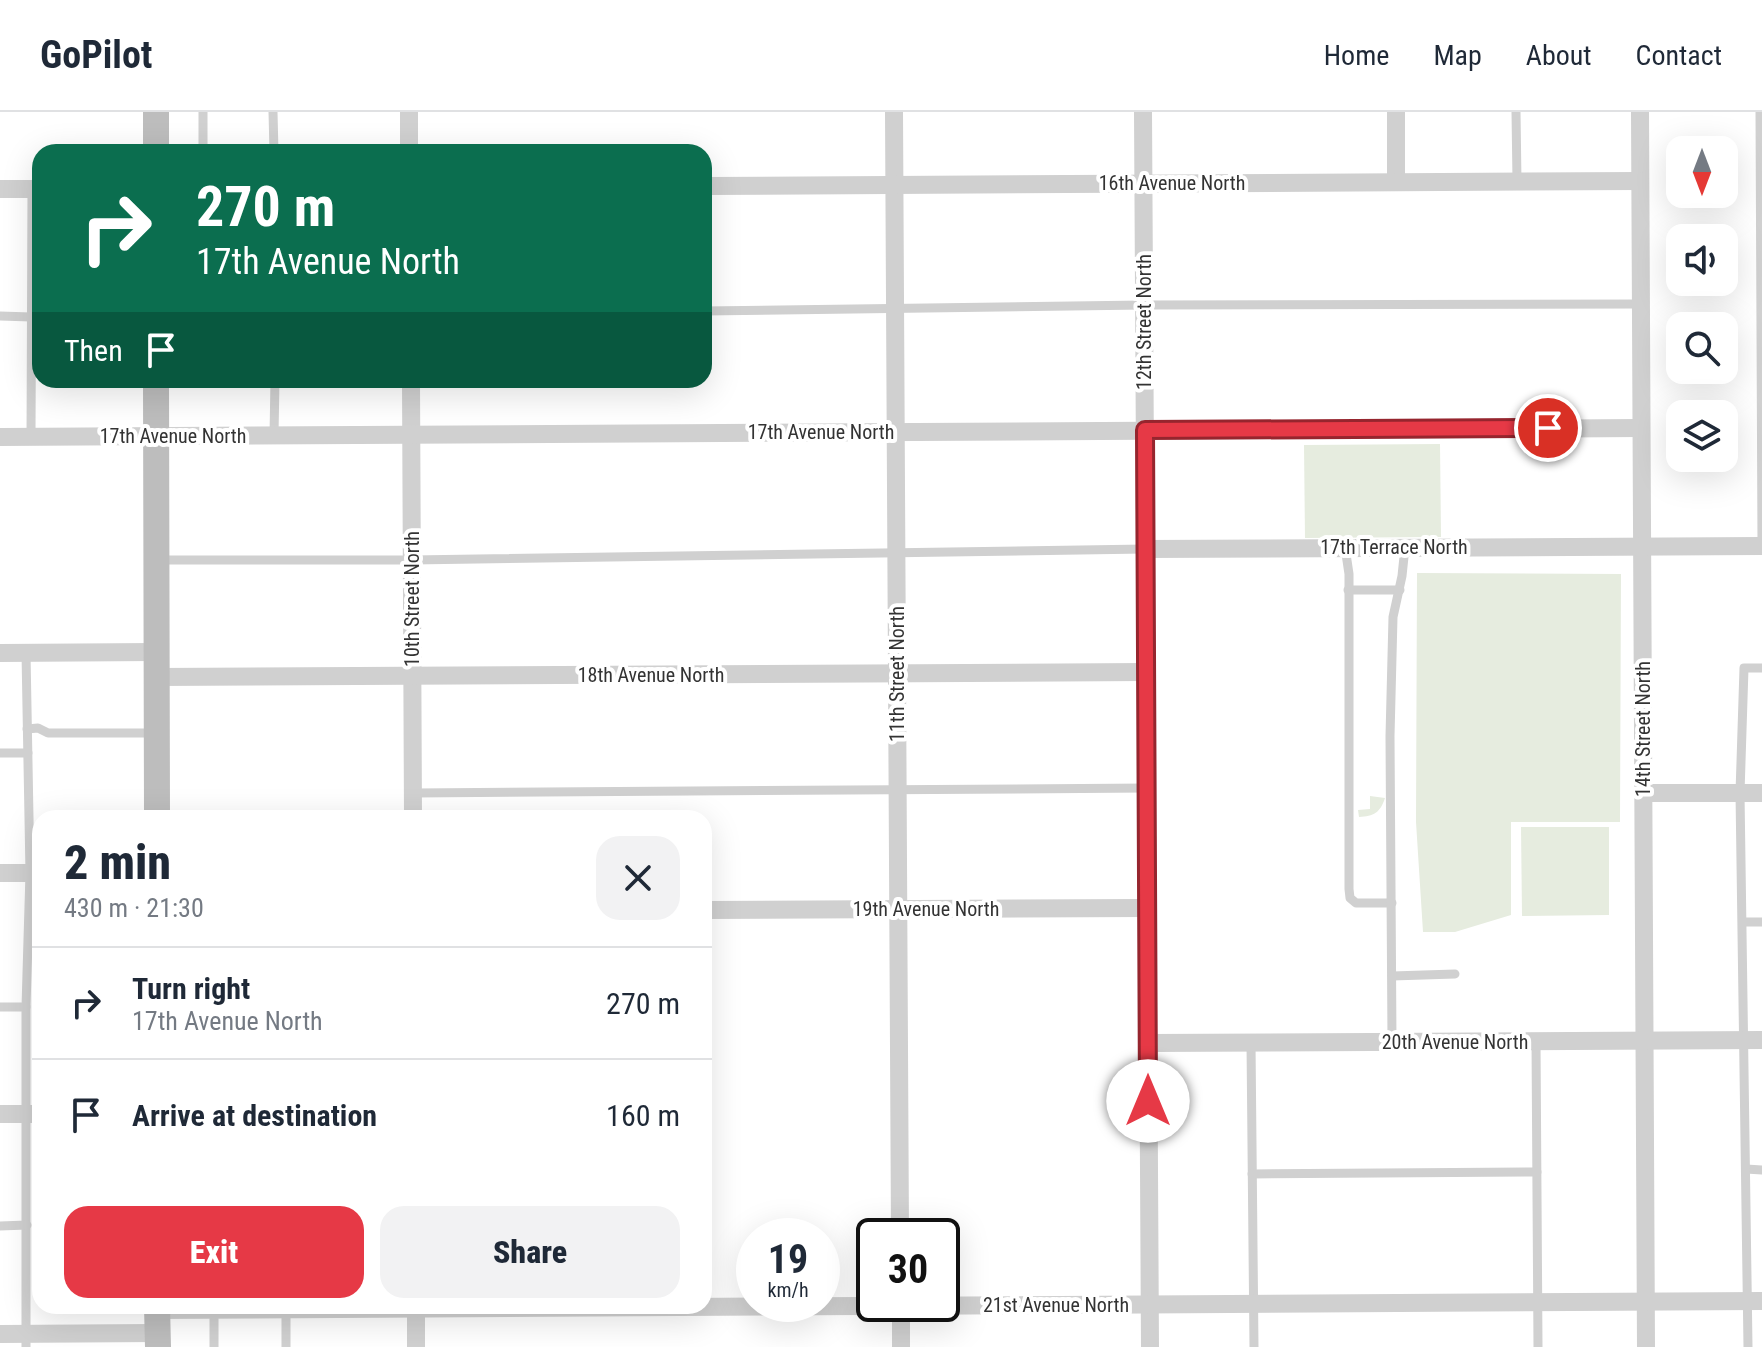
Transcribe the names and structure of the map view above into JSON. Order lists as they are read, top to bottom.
{
  "streets": {
    "street": [
      "16th Avenue North",
      "12th Street North",
      "17th Avenue North",
      "17th Terrace North",
      "10th Street North",
      "11th Street North",
      "18th Avenue North",
      "14th Street North",
      "19th Avenue North",
      "20th Avenue North",
      "21st Avenue North"
    ]
  },
  "crossings": [
    ["16th Avenue North", "12th Street North"],
    ["16th Avenue North", "11th Street North"],
    ["16th Avenue North", "14th Street North"],
    ["12th Street North", "17th Avenue North"],
    ["12th Street North", "17th Terrace North"],
    ["12th Street North", "18th Avenue North"],
    ["12th Street North", "19th Avenue North"],
    ["12th Street North", "20th Avenue North"],
    ["12th Street North", "21st Avenue North"],
    ["17th Avenue North", "10th Street North"],
    ["17th Avenue North", "11th Street North"],
    ["17th Avenue North", "14th Street North"],
    ["17th Terrace North", "14th Street North"],
    ["10th Street North", "18th Avenue North"],
    ["11th Street North", "18th Avenue North"],
    ["11th Street North", "19th Avenue North"],
    ["14th Street North", "20th Avenue North"],
    ["14th Street North", "21st Avenue North"]
  ],
  "north": "bottom",
  "page": {
    "header": "GoPilot",
    "nav": [
      "Home",
      "Map",
      "About",
      "Contact"
    ],
    "turn": ["270 m", "17th Avenue North"],
    "then": "Then",
    "heading": ["2 min", "430 m · 21:30"],
    "list": [
      {
        "name": "Turn right",
        "note": "17th Avenue North",
        "value": "270 m"
      },
      {
        "name": "Arrive at destination",
        "value": "160 m"
      }
    ],
    "buttons": ["Exit", "Share"],
    "speed": "19 km/h",
    "limit": "30"
  }
}
